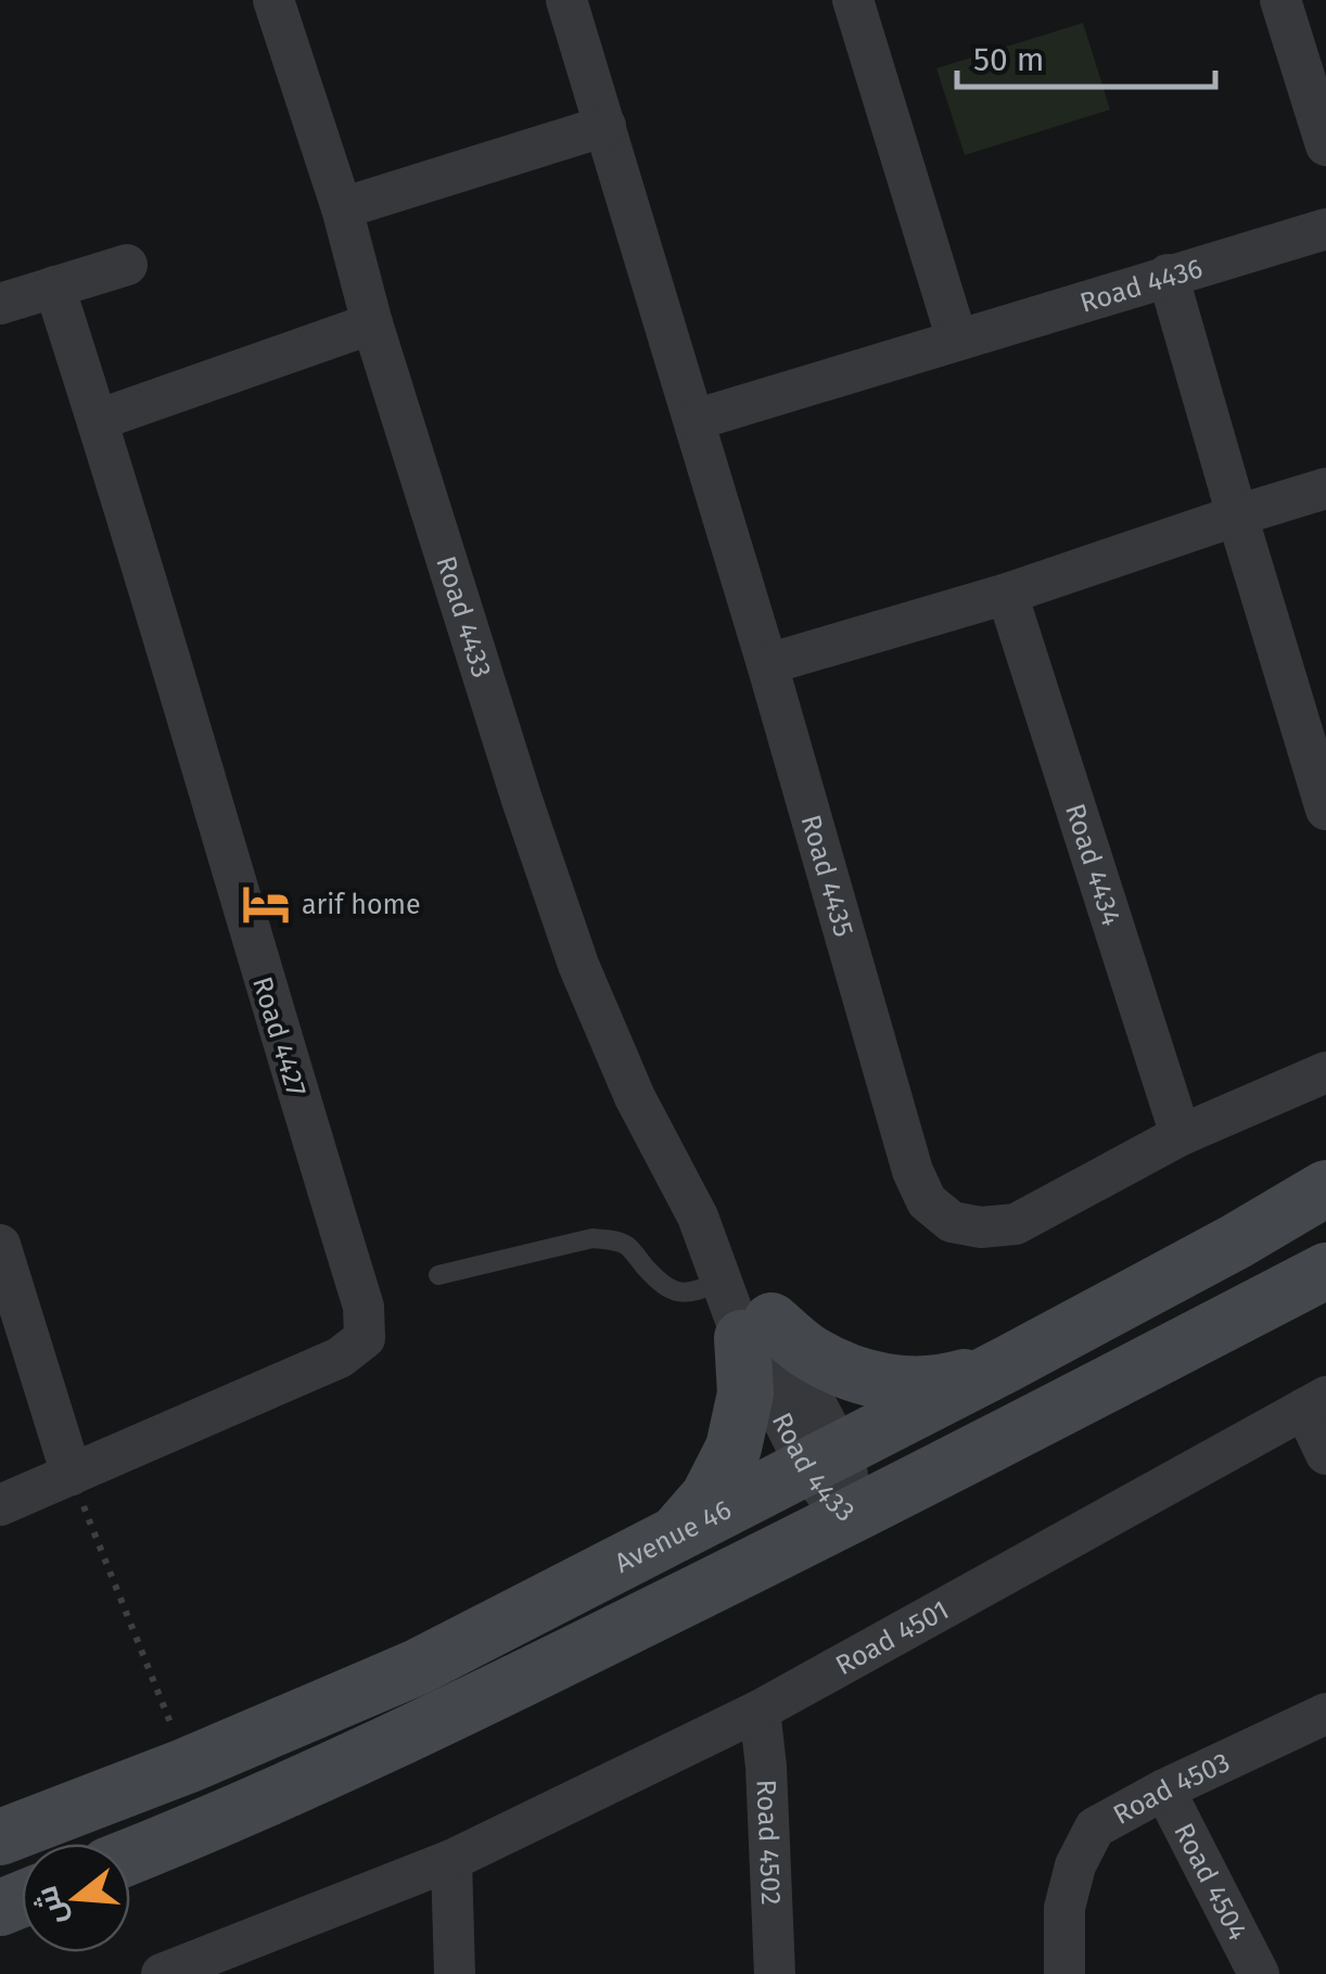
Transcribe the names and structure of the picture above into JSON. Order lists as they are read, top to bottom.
{
  "streets": {
    "main road": ["Avenue 46"],
    "street": [
      "Road 4436",
      "Road 4433",
      "Road 4434",
      "Road 4435",
      "Road 4427",
      "Road 4501",
      "Road 4503",
      "Road 4502",
      "Road 4504"
    ]
  },
  "crossings": [
    ["Road 4436", "Road 4435"],
    ["Road 4433", "Avenue 46"],
    ["Road 4434", "Road 4435"],
    ["Road 4501", "Road 4502"],
    ["Road 4503", "Road 4504"]
  ],
  "places": {
    "hotel": ["arif home"]
  },
  "scale_bar": "50 m",
  "north": "left"
}
